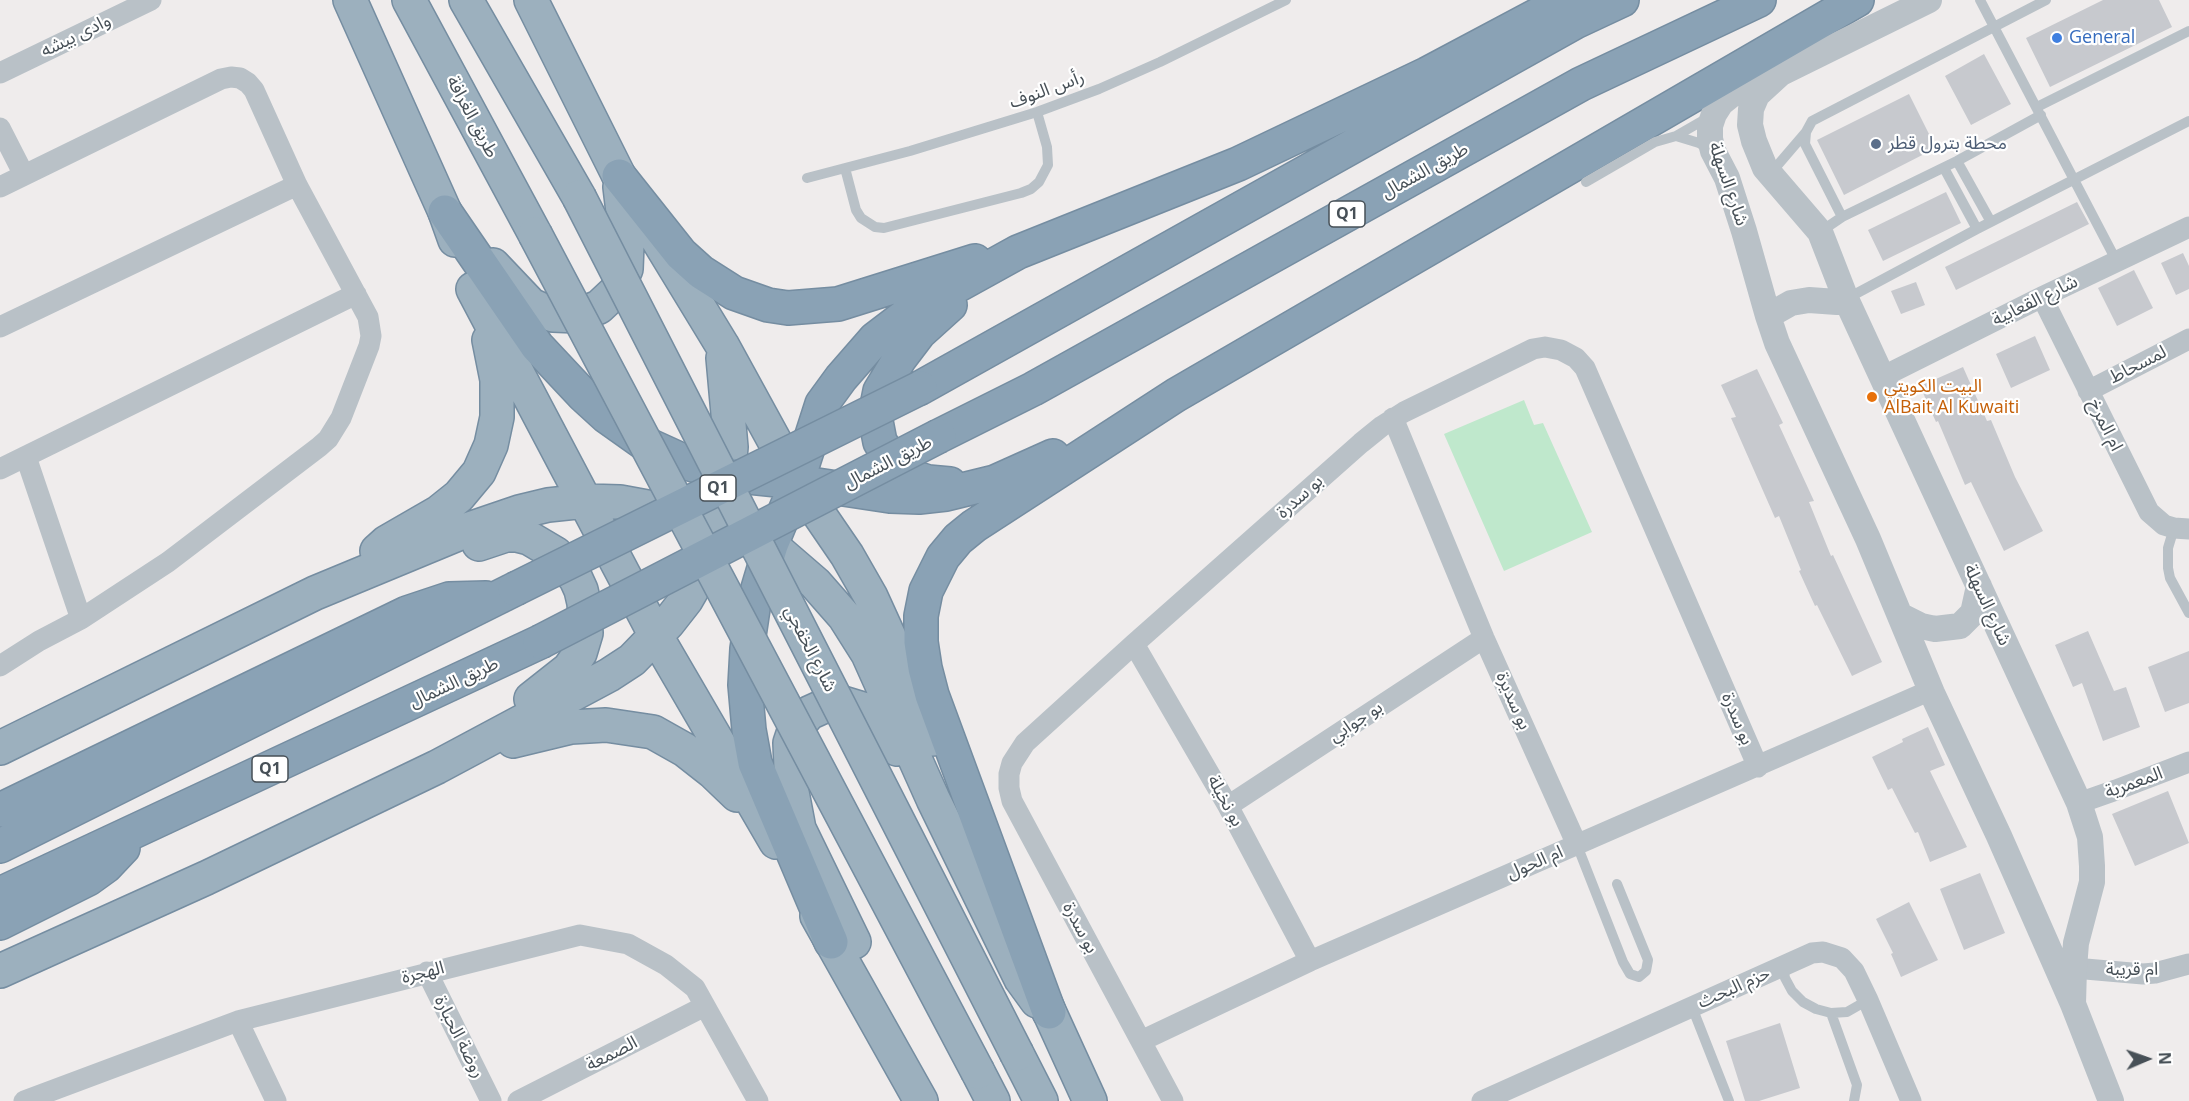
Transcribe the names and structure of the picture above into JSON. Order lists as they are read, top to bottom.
{
  "streets": {
    "highway": [
      "طريق الغرافة",
      "طريق الشمال",
      "Q1",
      "شارع الخفجي"
    ],
    "street": [
      "وادى بيشه",
      "شارع السهلة",
      "شارع القعابية",
      "لمسحاط",
      "ام المرخ",
      "بو سدرة",
      "بو سديرة",
      "بو جوابي",
      "المعمرية",
      "بو نخيلة",
      "ام الحول",
      "ام قريبة",
      "الهجرة",
      "حزم البحث",
      "روضة الحبارة",
      "الصمعة"
    ],
    "lane": ["رأس النوف"]
  },
  "crossings": [
    ["شارع السهلة", "شارع القعابية"],
    ["شارع السهلة", "المعمرية"],
    ["شارع السهلة", "ام الحول"],
    ["شارع السهلة", "ام قريبة"],
    ["شارع القعابية", "ام المرخ"],
    ["لمسحاط", "ام المرخ"],
    ["بو سدرة", "بو سديرة"],
    ["بو سدرة", "بو نخيلة"],
    ["بو سدرة", "ام الحول"],
    ["بو سديرة", "بو جوابي"],
    ["بو سديرة", "ام الحول"],
    ["بو جوابي", "بو نخيلة"],
    ["بو نخيلة", "ام الحول"],
    ["الهجرة", "روضة الحبارة"],
    ["الهجرة", "الصمعة"]
  ],
  "places": ["General", "محطة بترول قطر", "البيت الكويتي AlBait Al Kuwaiti"],
  "north": "right"
}
